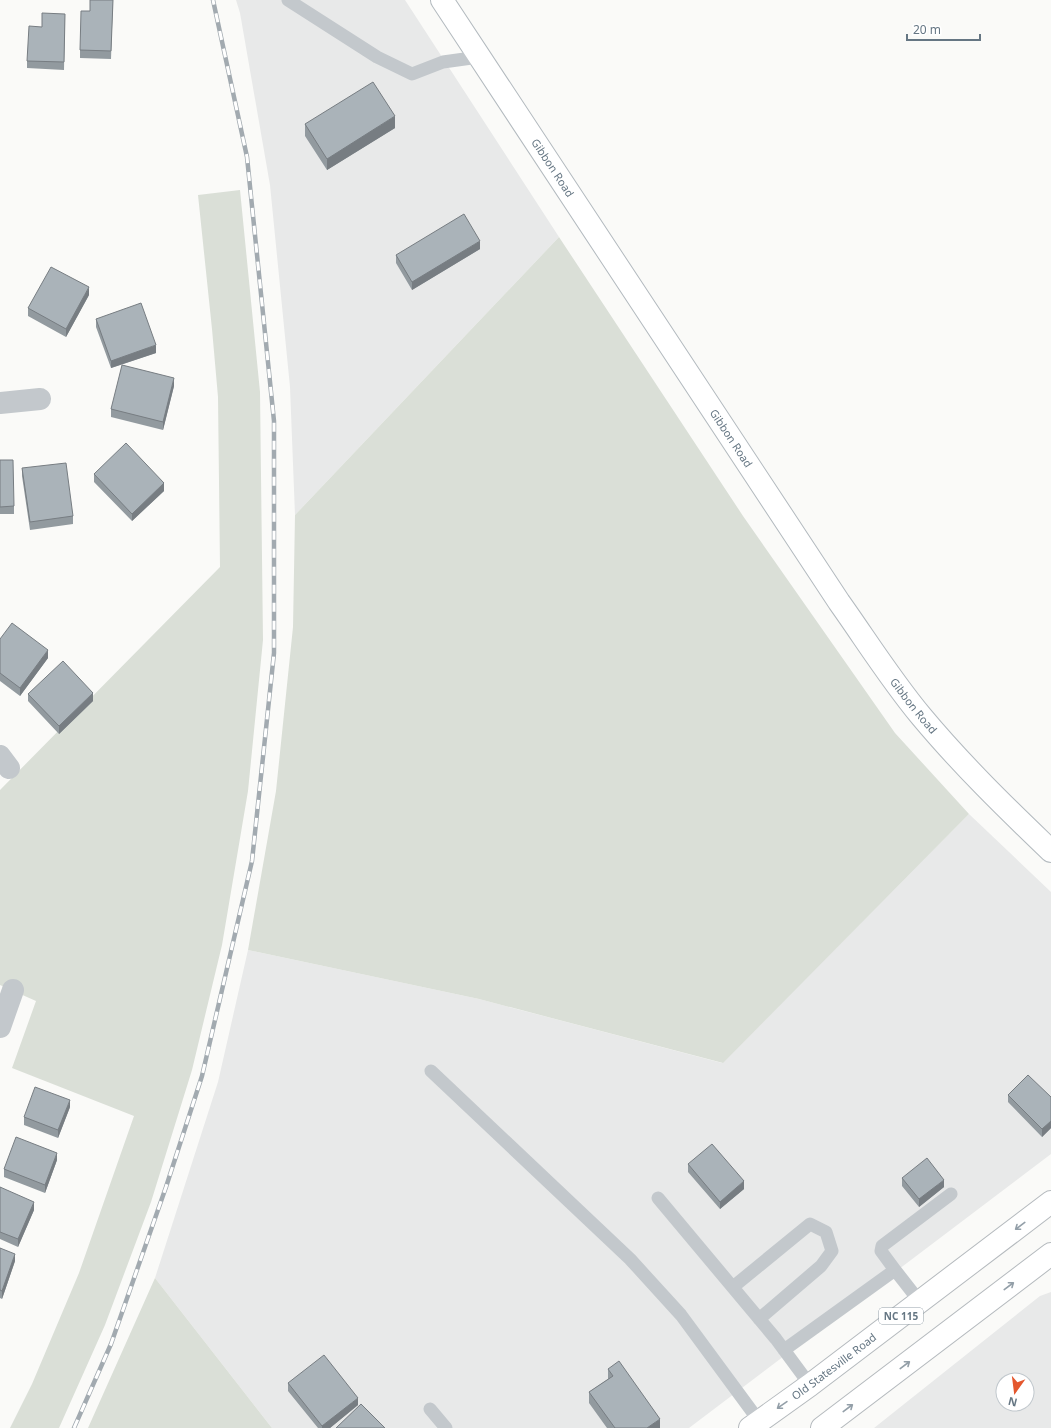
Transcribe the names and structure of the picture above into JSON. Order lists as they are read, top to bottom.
{
  "streets": {
    "main road": ["Gibbon Road", "NC 115", "Old Statesville Road"]
  },
  "scale_bar": "20 m",
  "north": "bottom"
}
